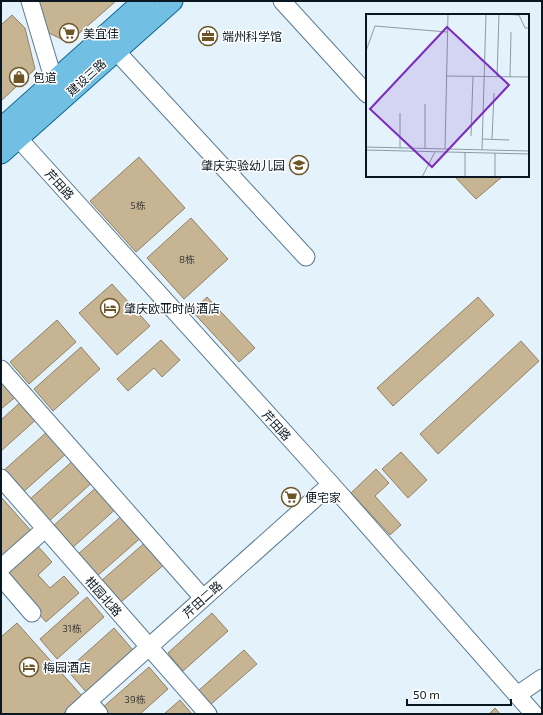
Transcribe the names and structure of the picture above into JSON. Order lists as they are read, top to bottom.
{
  "streets": {
    "main road": ["建设三路"],
    "street": ["芹田路", "柑园北路", "芹田二路"]
  },
  "crossings": [
    ["建设三路", "芹田路"],
    ["芹田路", "芹田二路"],
    ["柑园北路", "芹田二路"]
  ],
  "places": {
    "supermarket": ["美宜佳", "便宅家"],
    "office": ["端州科学馆"],
    "shop": ["包道"],
    "school or university": ["肇庆实验幼儿园"],
    "hotel": ["肇庆欧亚时尚酒店", "梅园酒店"]
  },
  "house_numbers": [
    "5栋",
    "8栋",
    "31栋",
    "39栋"
  ],
  "scale_bar": "50 m"
}
